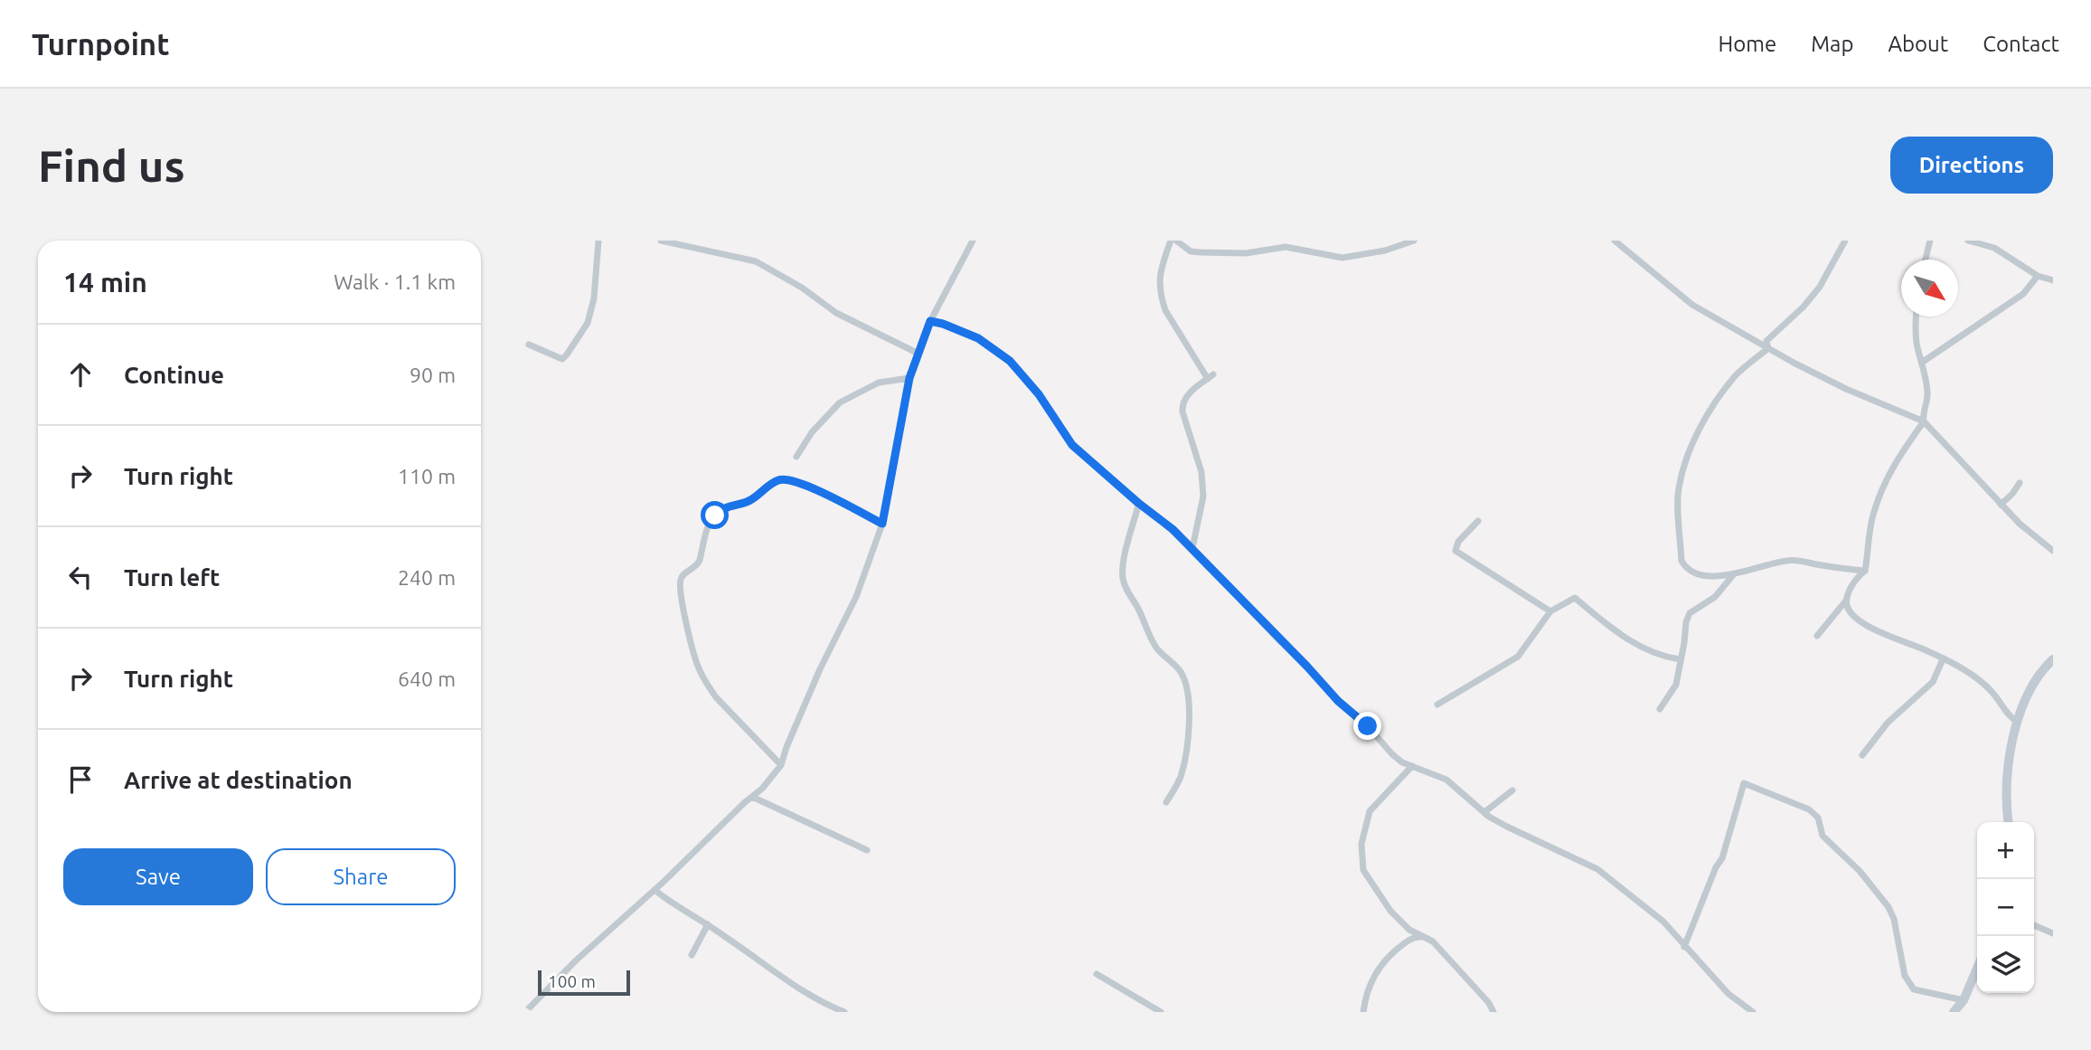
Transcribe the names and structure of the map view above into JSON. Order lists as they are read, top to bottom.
{
  "scale_bar": "100 m",
  "north": "bottom right",
  "page": {
    "header": "Turnpoint",
    "nav": [
      "Home",
      "Map",
      "About",
      "Contact"
    ],
    "buttons": [
      "Directions",
      ["Save", "Share"]
    ],
    "title": "Find us",
    "heading": ["14 min", "Walk · 1.1 km"],
    "list": [
      ["Continue", "90 m"],
      ["Turn right", "110 m"],
      ["Turn left", "240 m"],
      ["Turn right", "640 m"],
      "Arrive at destination"
    ],
    "map_buttons": ["+", "−"],
    "scale": "100 m"
  }
}
